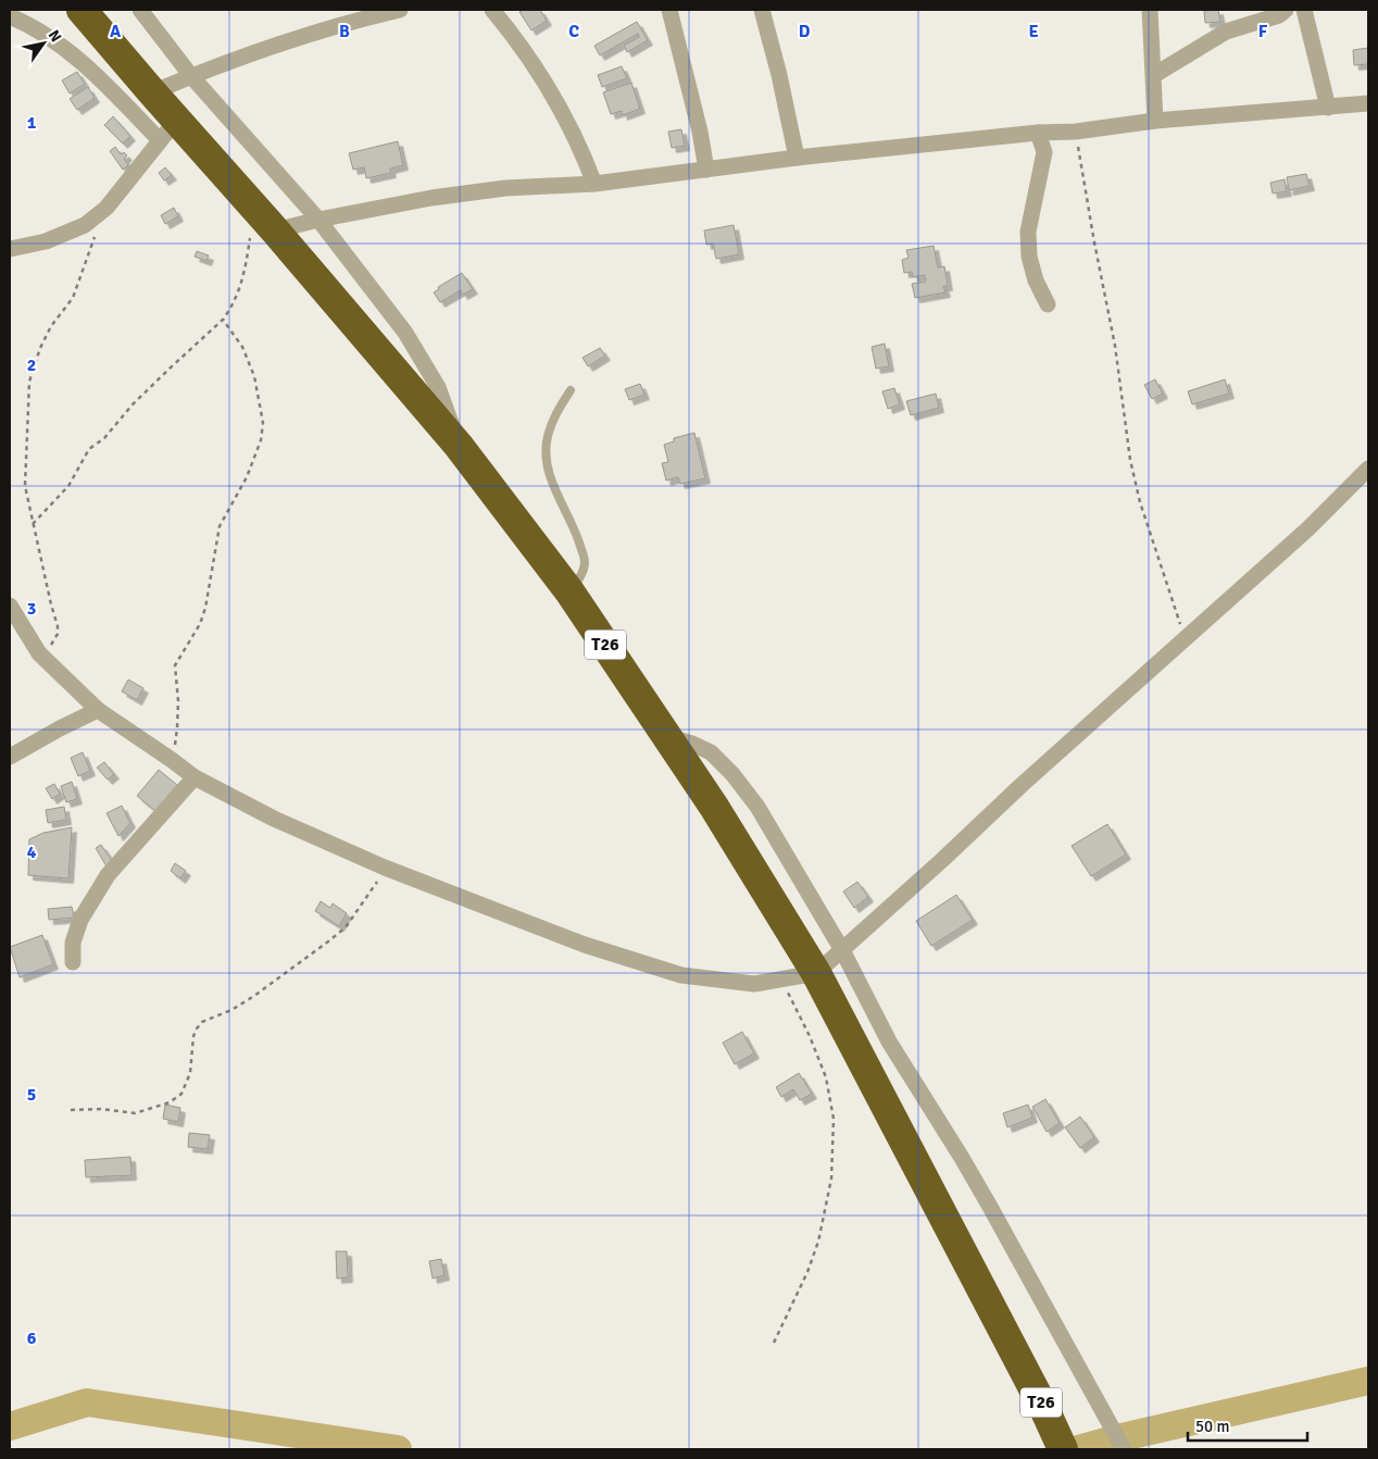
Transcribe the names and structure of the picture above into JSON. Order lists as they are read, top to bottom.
{
  "streets": {
    "highway": ["T26"]
  },
  "scale_bar": "50 m",
  "north": "top right",
  "grid": {
    "columns": [
      "A",
      "B",
      "C",
      "D",
      "E",
      "F"
    ],
    "rows": [
      "1",
      "2",
      "3",
      "4",
      "5",
      "6"
    ]
  }
}
